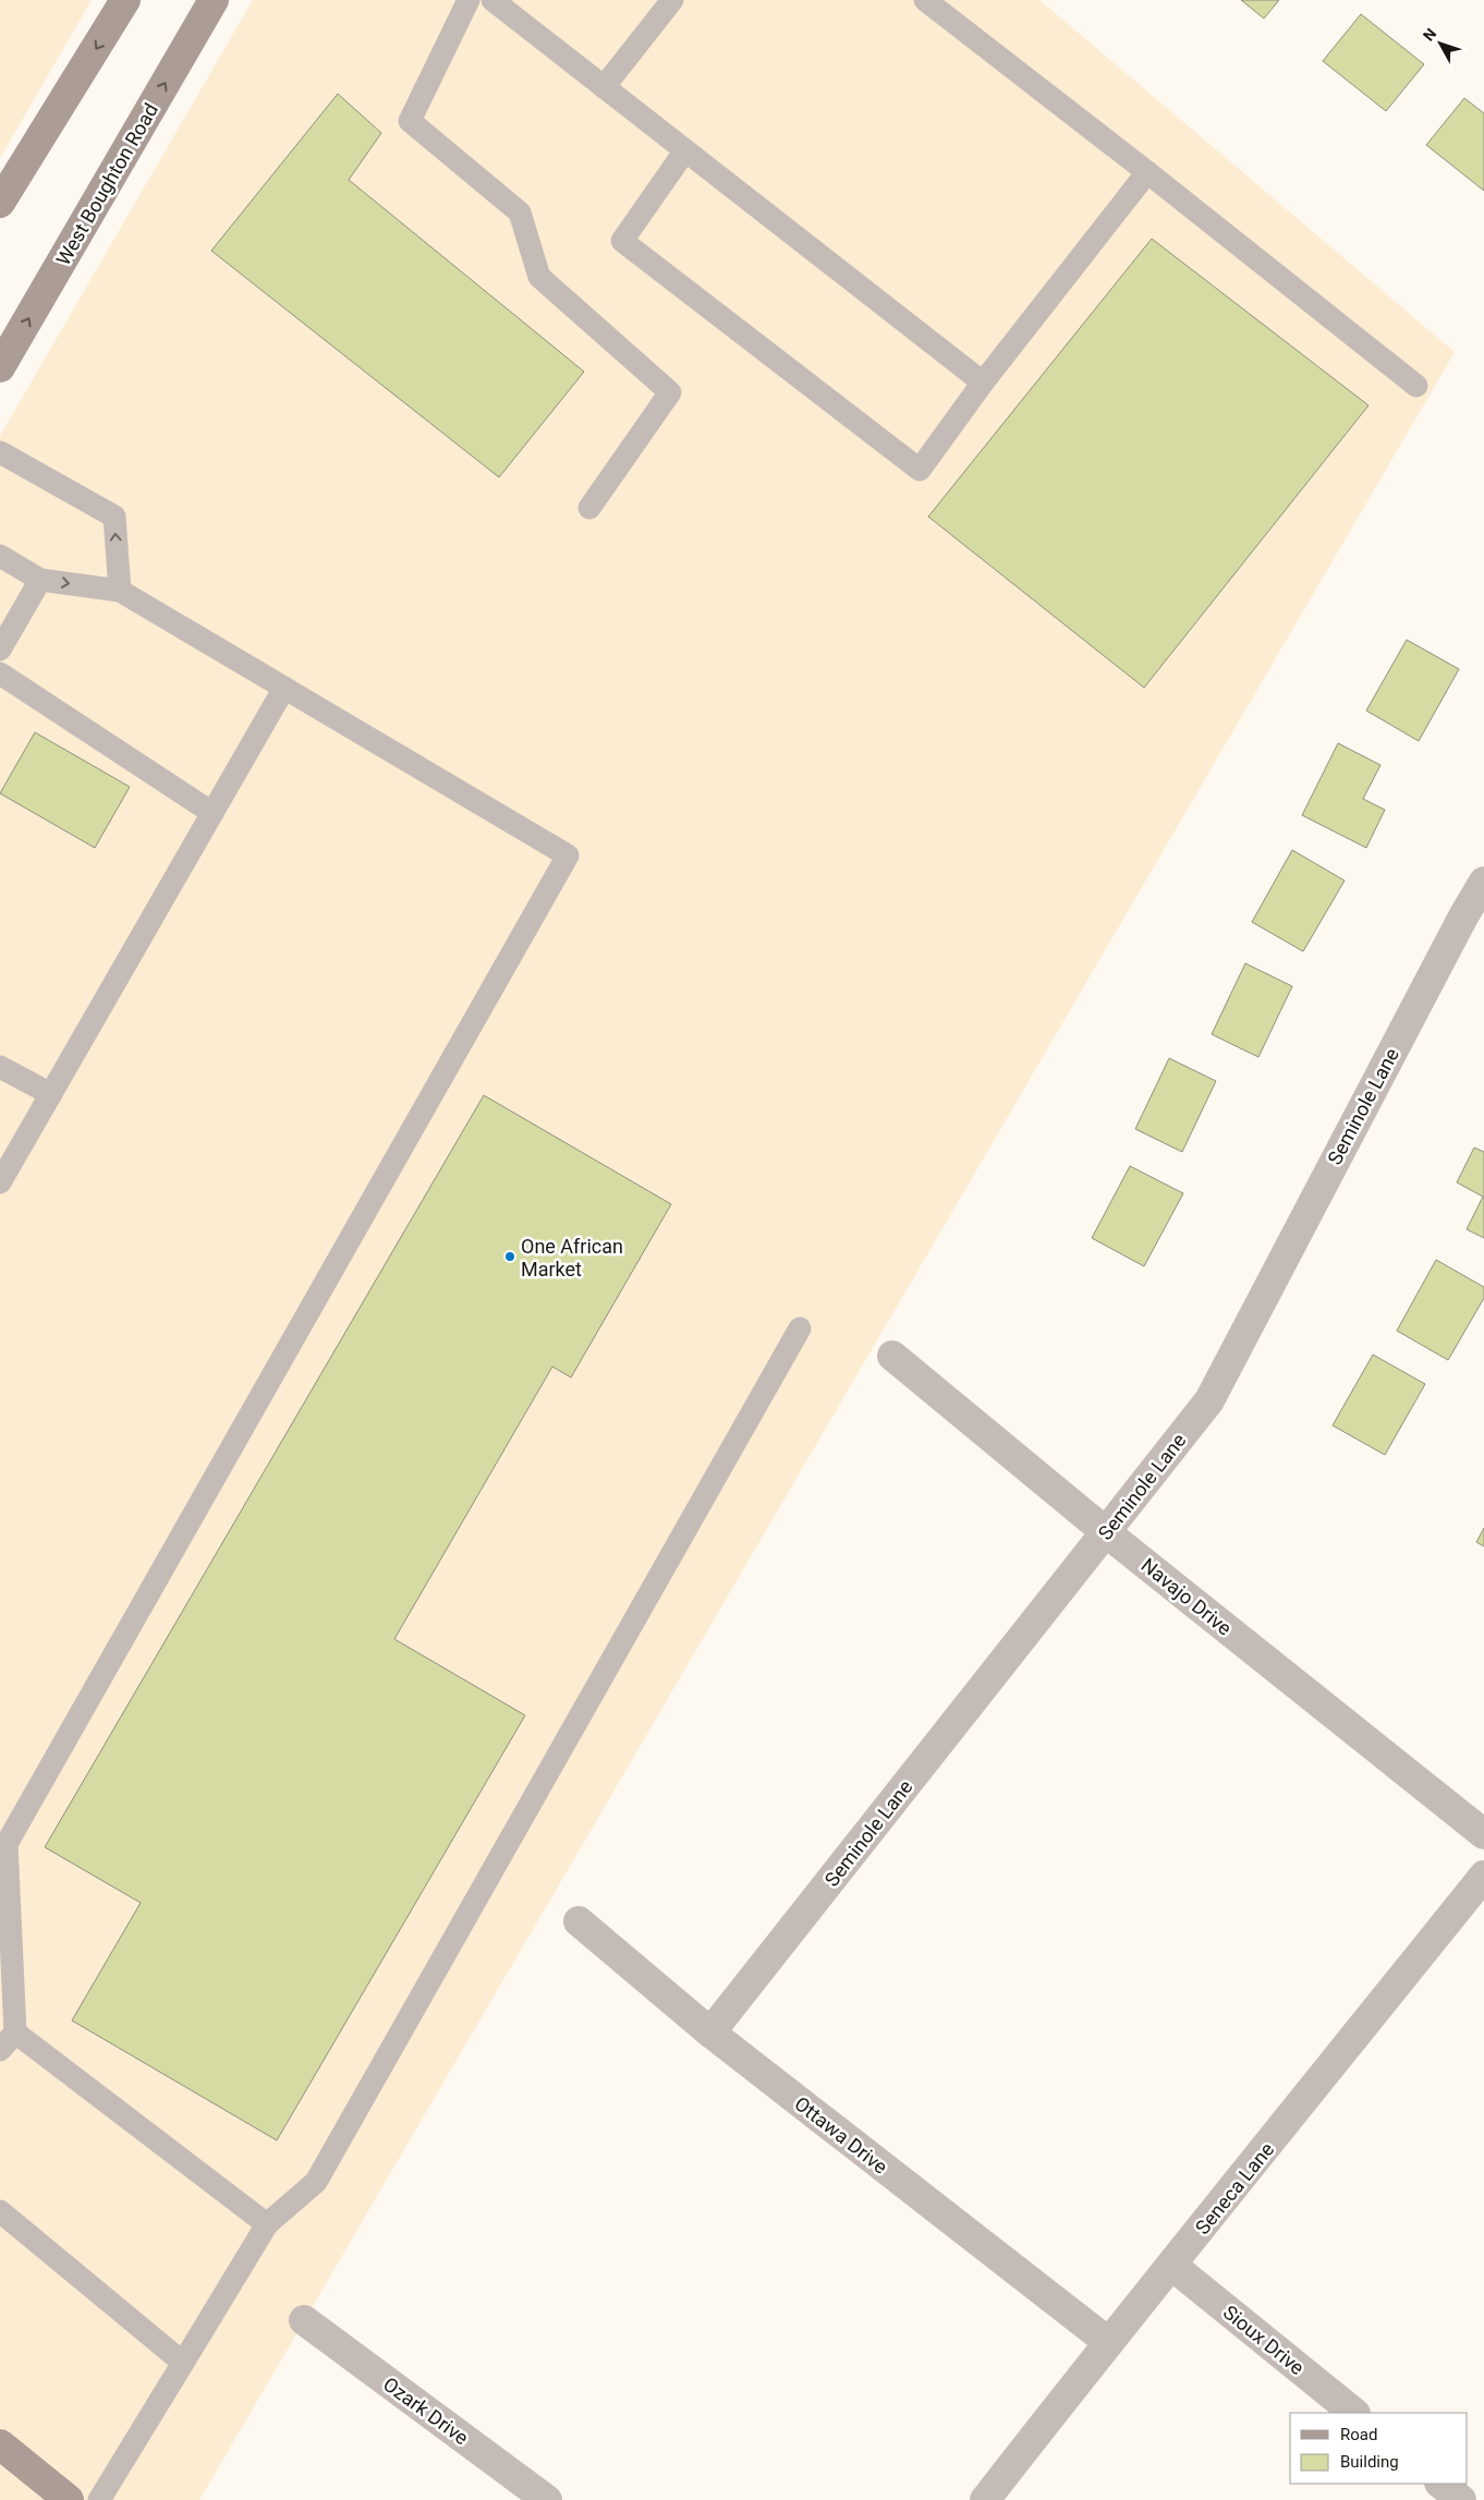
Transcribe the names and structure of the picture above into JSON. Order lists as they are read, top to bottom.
{
  "streets": {
    "main road": ["West Boughton Road"],
    "street": [
      "Seminole Lane",
      "Navajo Drive",
      "Ottawa Drive",
      "Seneca Lane",
      "Sioux Drive",
      "Ozark Drive"
    ]
  },
  "crossings": [
    ["Seminole Lane", "Navajo Drive"],
    ["Seminole Lane", "Ottawa Drive"],
    ["Ottawa Drive", "Seneca Lane"],
    ["Seneca Lane", "Sioux Drive"]
  ],
  "places": ["One African Market"],
  "legend": ["Road", "Building"],
  "north": "top left"
}
